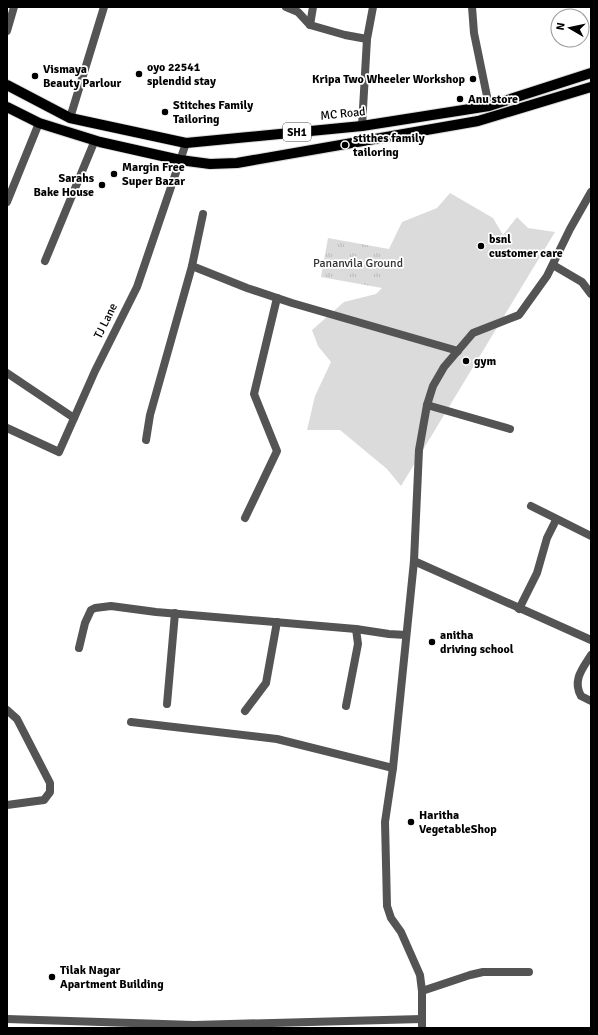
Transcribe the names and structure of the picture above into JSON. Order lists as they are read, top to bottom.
{
  "streets": {
    "main road": ["MC Road", "SH1"],
    "street": ["TJ Lane"]
  },
  "crossings": [
    ["MC Road", "TJ Lane"],
    ["SH1", "TJ Lane"]
  ],
  "parks": ["Pananvila Ground"],
  "places": [
    "oyo 22541 splendid stay",
    "Vismaya Beauty Parlour",
    "Kripa Two Wheeler Workshop",
    "Anu store",
    "Stitches Family Tailoring",
    "stithes family tailoring",
    "Margin Free Super Bazar",
    "Sarahs Bake House",
    "bsnl customer care",
    "gym",
    "anitha driving school",
    "Haritha VegetableShop",
    "Tilak Nagar Apartment Building"
  ],
  "north": "left"
}
